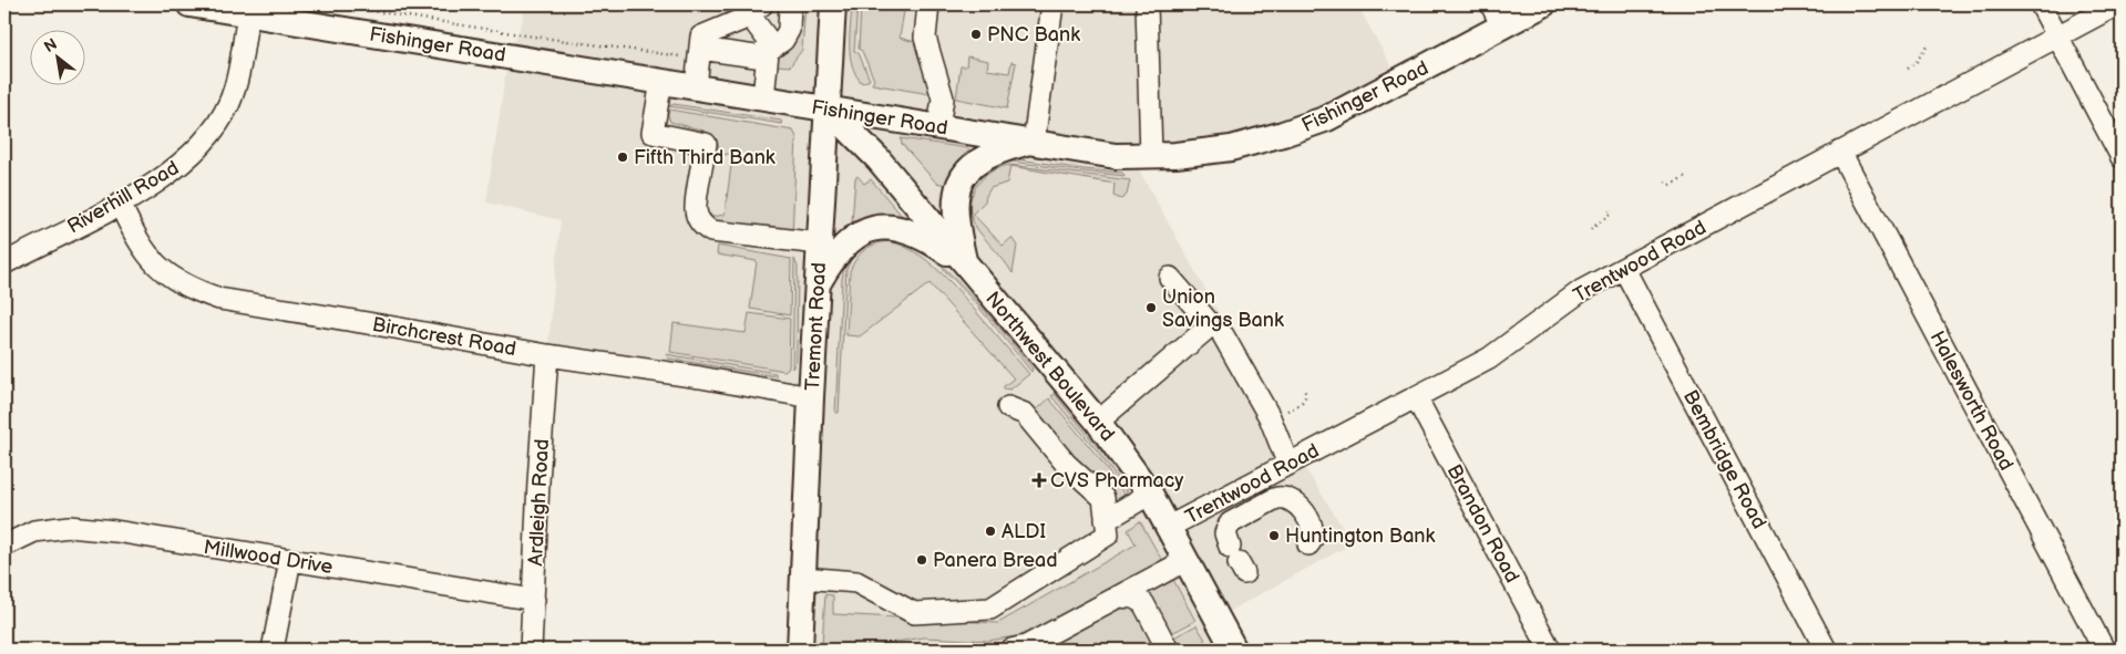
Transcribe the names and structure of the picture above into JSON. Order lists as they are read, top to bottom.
{
  "streets": {
    "main road": ["Fishinger Road", "Tremont Road", "Northwest Boulevard"],
    "street": [
      "Riverhill Road",
      "Trentwood Road",
      "Birchcrest Road",
      "Halesworth Road",
      "Bembridge Road",
      "Ardleigh Road",
      "Brandon Road",
      "Millwood Drive"
    ]
  },
  "crossings": [
    ["Fishinger Road", "Riverhill Road"],
    ["Fishinger Road", "Tremont Road"],
    ["Fishinger Road", "Northwest Boulevard"],
    ["Riverhill Road", "Birchcrest Road"],
    ["Trentwood Road", "Northwest Boulevard"],
    ["Trentwood Road", "Halesworth Road"],
    ["Trentwood Road", "Bembridge Road"],
    ["Trentwood Road", "Brandon Road"],
    ["Tremont Road", "Birchcrest Road"],
    ["Tremont Road", "Northwest Boulevard"],
    ["Birchcrest Road", "Ardleigh Road"],
    ["Ardleigh Road", "Millwood Drive"]
  ],
  "places": {
    "other": [
      "PNC Bank",
      "Fifth Third Bank",
      "Union Savings Bank",
      "ALDI",
      "Huntington Bank",
      "Panera Bread"
    ],
    "health": ["CVS Pharmacy"]
  },
  "north": "top left"
}
